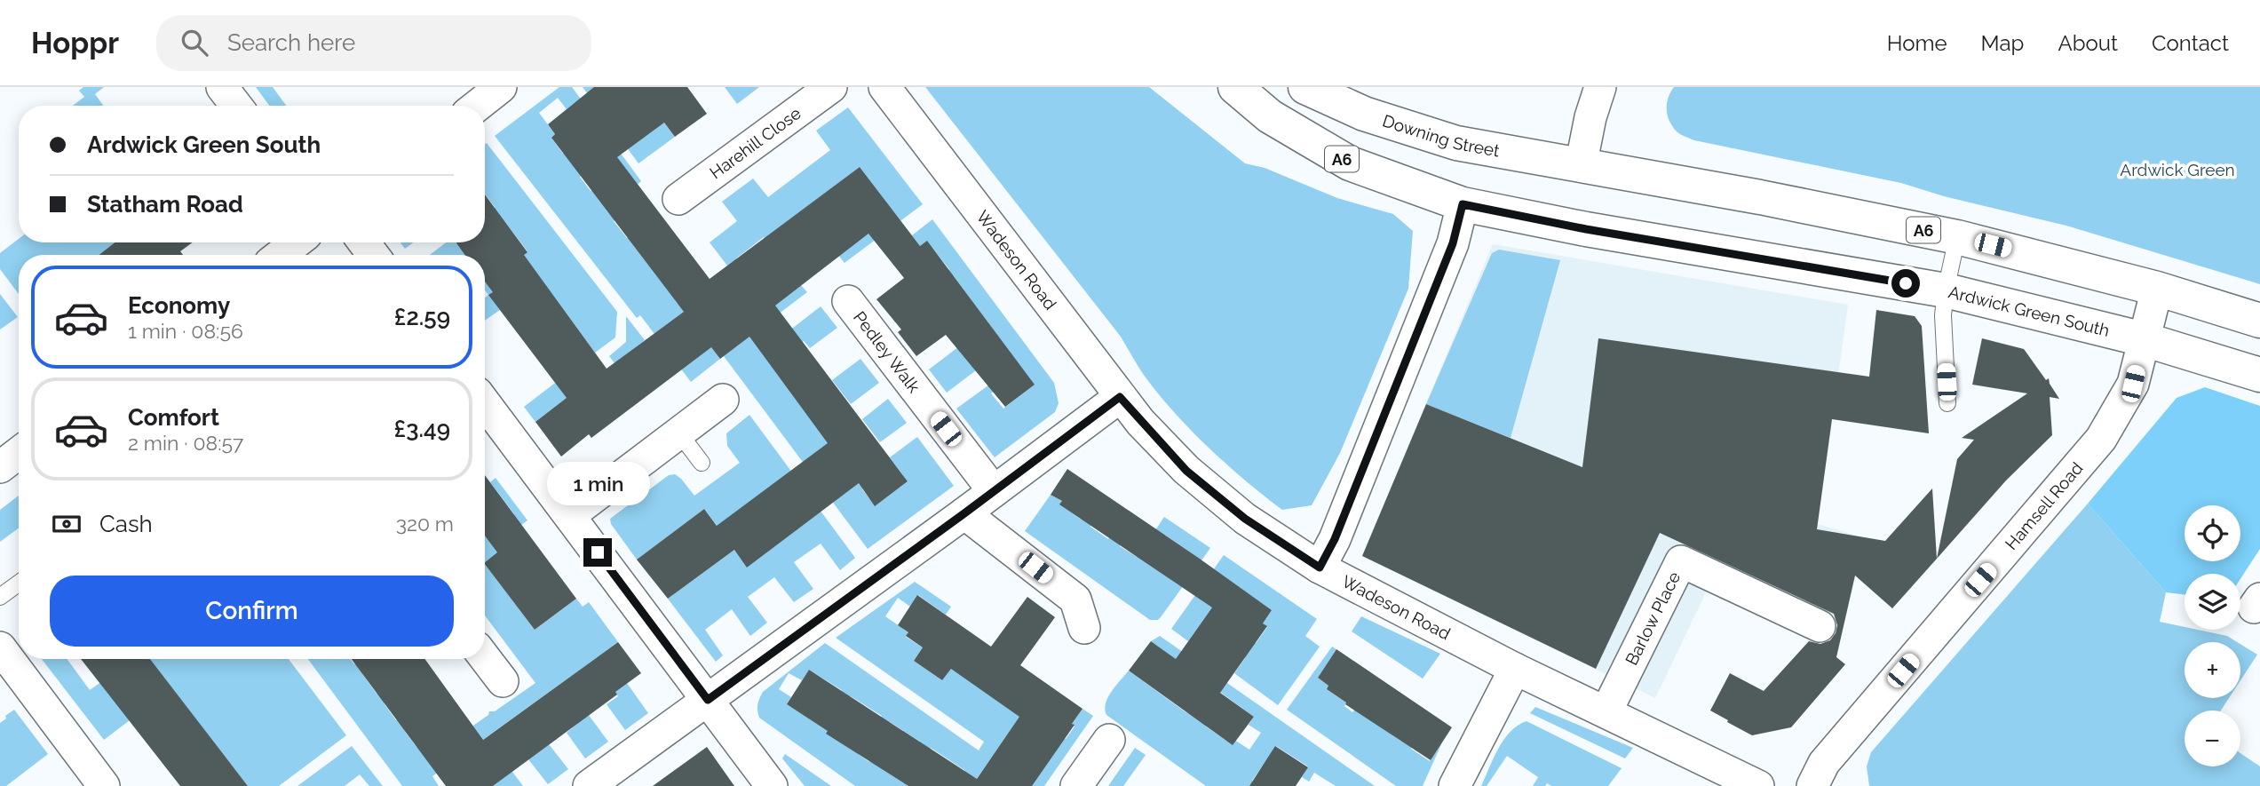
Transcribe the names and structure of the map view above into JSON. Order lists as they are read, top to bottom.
{
  "streets": {
    "highway": ["Downing Street", "A6", "Ardwick Green South"],
    "street": [
      "Harehill Close",
      "Wadeson Road",
      "Pedley Walk",
      "Hamsell Road",
      "Barlow Place"
    ]
  },
  "crossings": [
    ["Downing Street", "A6"],
    ["A6", "Ardwick Green South"],
    ["A6", "Hamsell Road"],
    ["Wadeson Road", "Barlow Place"],
    ["Ardwick Green South", "Hamsell Road"]
  ],
  "parks": ["Ardwick Green"],
  "page": {
    "header": "Hoppr",
    "search": "Search here",
    "nav": [
      "Home",
      "Map",
      "About",
      "Contact"
    ],
    "banner": ["Ardwick Green South", "Statham Road"],
    "list": [
      {
        "name": "Economy",
        "note": "1 min · 08:56",
        "value": "£2.59"
      },
      {
        "name": "Comfort",
        "note": "2 min · 08:57",
        "value": "£3.49"
      }
    ],
    "bubble": "1 min",
    "pay": ["Cash", "320 m"],
    "map_buttons": ["+", "−"],
    "buttons": "Confirm"
  }
}
